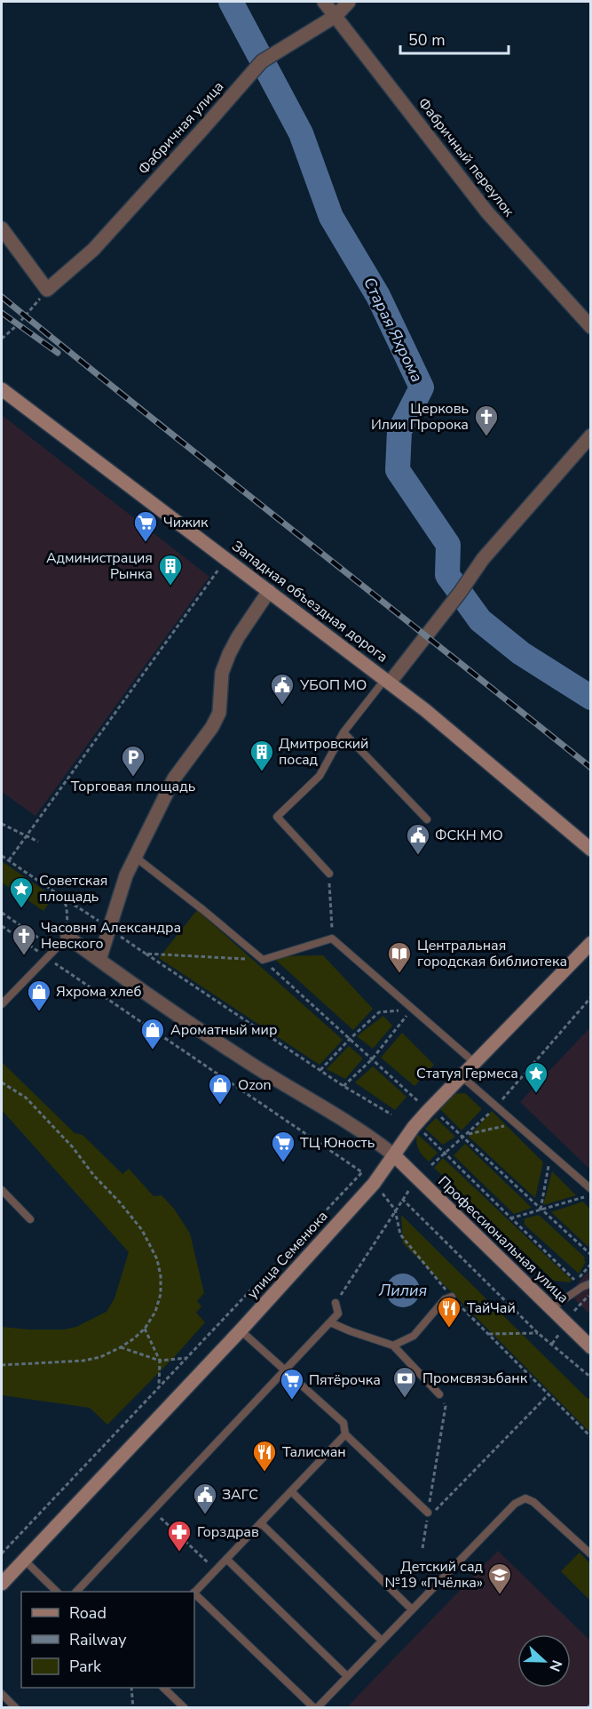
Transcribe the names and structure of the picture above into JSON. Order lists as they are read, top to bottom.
{
  "streets": {
    "main road": ["Западная объездная дорога", "Профессиональная улица", "улица Семенюка"],
    "street": ["Фабричная улица", "Фабричный переулок"]
  },
  "crossings": [
    ["Фабричная улица", "Фабричный переулок"],
    ["Профессиональная улица", "улица Семенюка"]
  ],
  "water": ["Старая Яхрома", "Лилия"],
  "places": {
    "church": ["Церковь Илии Пророка", "Часовня Александра Невского"],
    "supermarket": ["Чижик", "ТЦ Юность", "Пятёрочка"],
    "building": ["Администрация Рынка", "Дмитровский посад"],
    "public building": ["УБОП МО", "ФСКН МО", "ЗАГС"],
    "parking": ["Торговая площадь"],
    "place": ["Советская площадь", "Статуя Гермеса"],
    "library": ["Центральная городская библиотека"],
    "shop": ["Яхрома хлеб", "Ароматный мир", "Ozon"],
    "restaurant": ["ТайЧай", "Талисман"],
    "bank": ["Промсвязьбанк"],
    "pharmacy": ["Горздрав"],
    "school or university": ["Детский сад №19 «Пчёлка»"]
  },
  "legend": ["Road", "Railway", "Park"],
  "scale_bar": "50 m",
  "north": "right"
}
